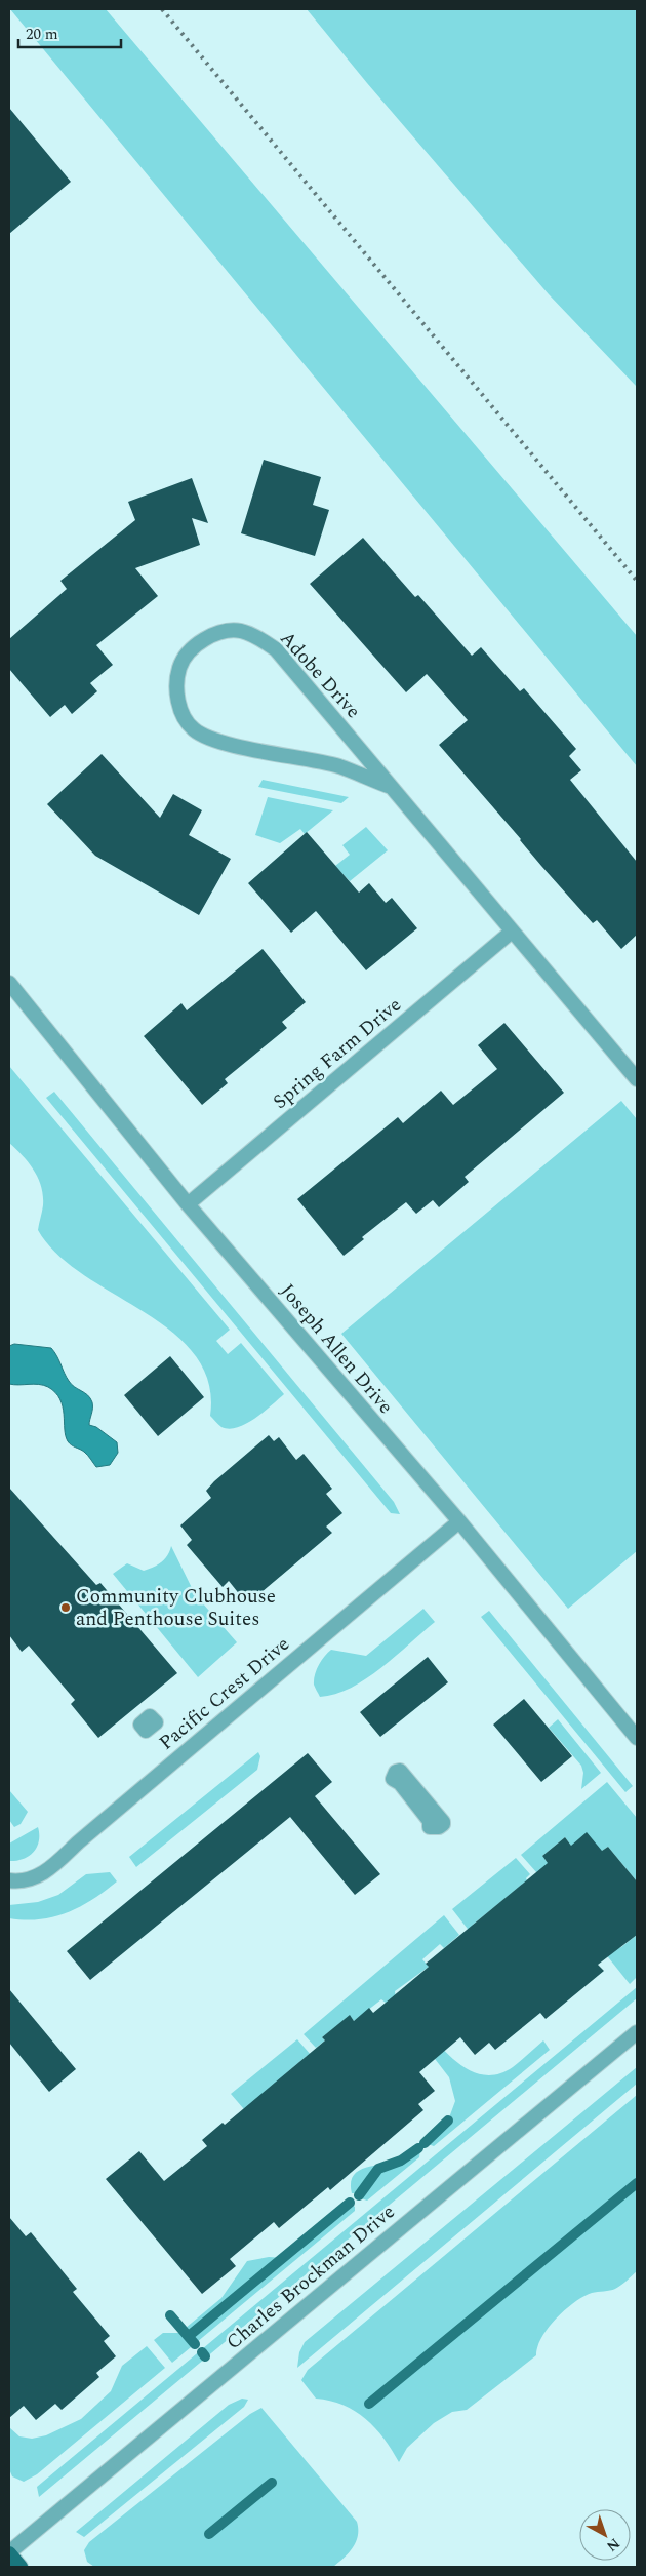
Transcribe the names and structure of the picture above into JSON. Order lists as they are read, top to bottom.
{
  "streets": {
    "street": [
      "Adobe Drive",
      "Spring Farm Drive",
      "Joseph Allen Drive",
      "Pacific Crest Drive",
      "Charles Brockman Drive"
    ]
  },
  "crossings": [
    ["Adobe Drive", "Spring Farm Drive"],
    ["Spring Farm Drive", "Joseph Allen Drive"],
    ["Joseph Allen Drive", "Pacific Crest Drive"]
  ],
  "places": ["Community Clubhouse and Penthouse Suites"],
  "scale_bar": "20 m",
  "north": "bottom right"
}
